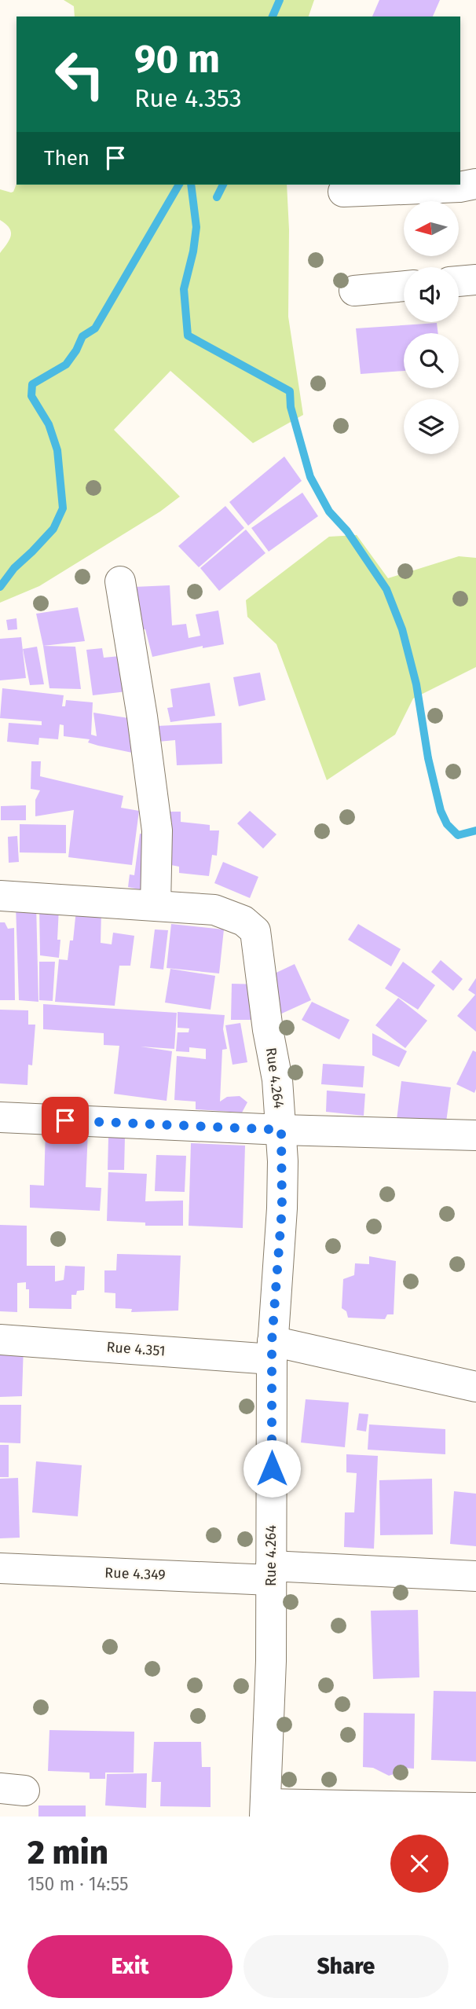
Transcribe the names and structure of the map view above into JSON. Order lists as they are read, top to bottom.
{
  "streets": {
    "street": ["Rue 4.264", "Rue 4.351", "Rue 4.349"]
  },
  "crossings": [
    ["Rue 4.264", "Rue 4.351"],
    ["Rue 4.264", "Rue 4.349"]
  ],
  "north": "left",
  "page": {
    "turn": ["90 m", "Rue 4.353"],
    "then": "Then",
    "heading": ["2 min", "150 m · 14:55"],
    "buttons": ["Exit", "Share"]
  }
}
